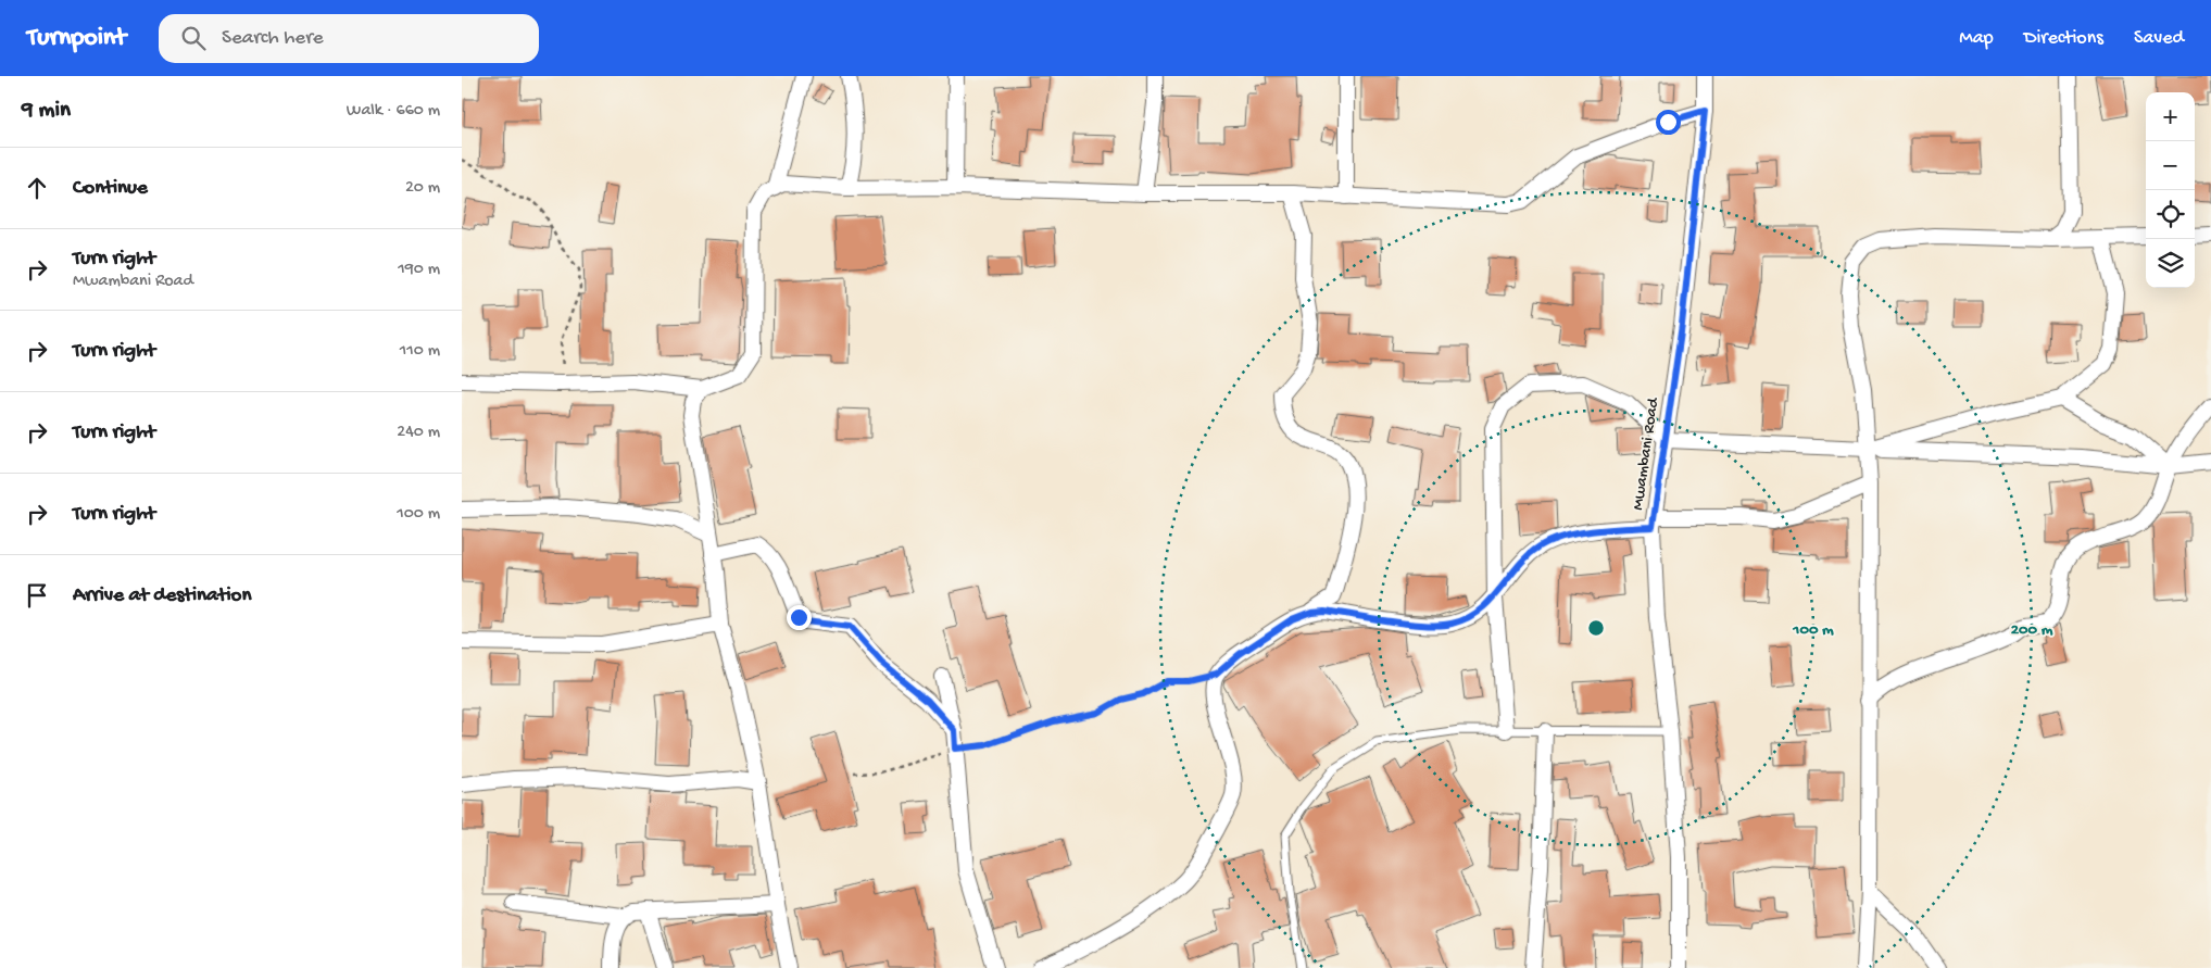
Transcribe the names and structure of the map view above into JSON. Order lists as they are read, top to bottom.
{
  "streets": {
    "street": ["Mwambani Road"]
  },
  "page": {
    "header": "Turnpoint",
    "search": "Search here",
    "nav": ["Map", "Directions", "Saved"],
    "heading": ["9 min", "Walk · 660 m"],
    "map_buttons": ["+", "−"],
    "list": [
      ["Continue", "20 m"],
      ["Turn right", "Mwambani Road", "190 m"],
      ["Turn right", "110 m"],
      ["Turn right", "240 m"],
      ["Turn right", "100 m"],
      "Arrive at destination"
    ]
  },
  "rings": ["100 m", "200 m"]
}
